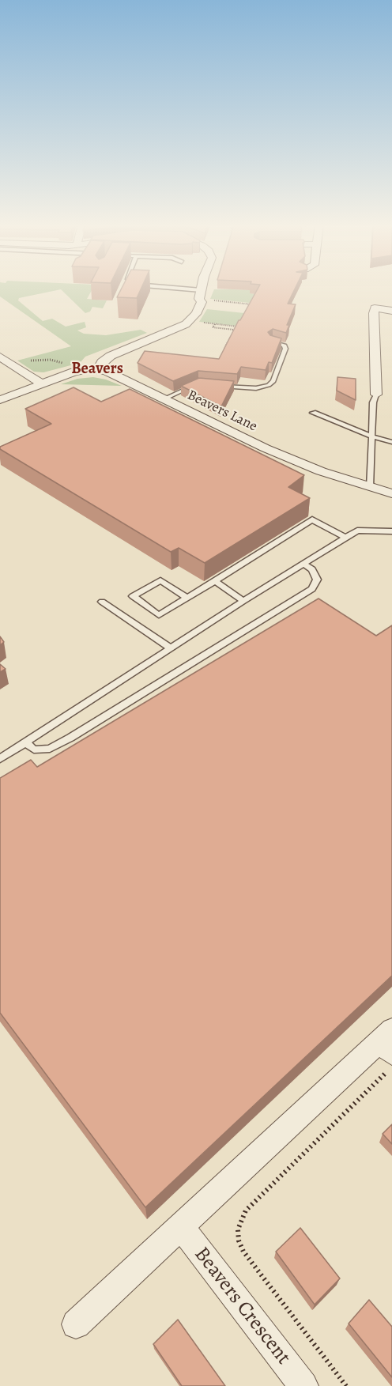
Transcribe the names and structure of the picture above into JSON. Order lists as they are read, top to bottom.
{
  "streets": {
    "street": ["Beavers Lane", "Beavers Crescent"]
  },
  "districts": ["Beavers"]
}
